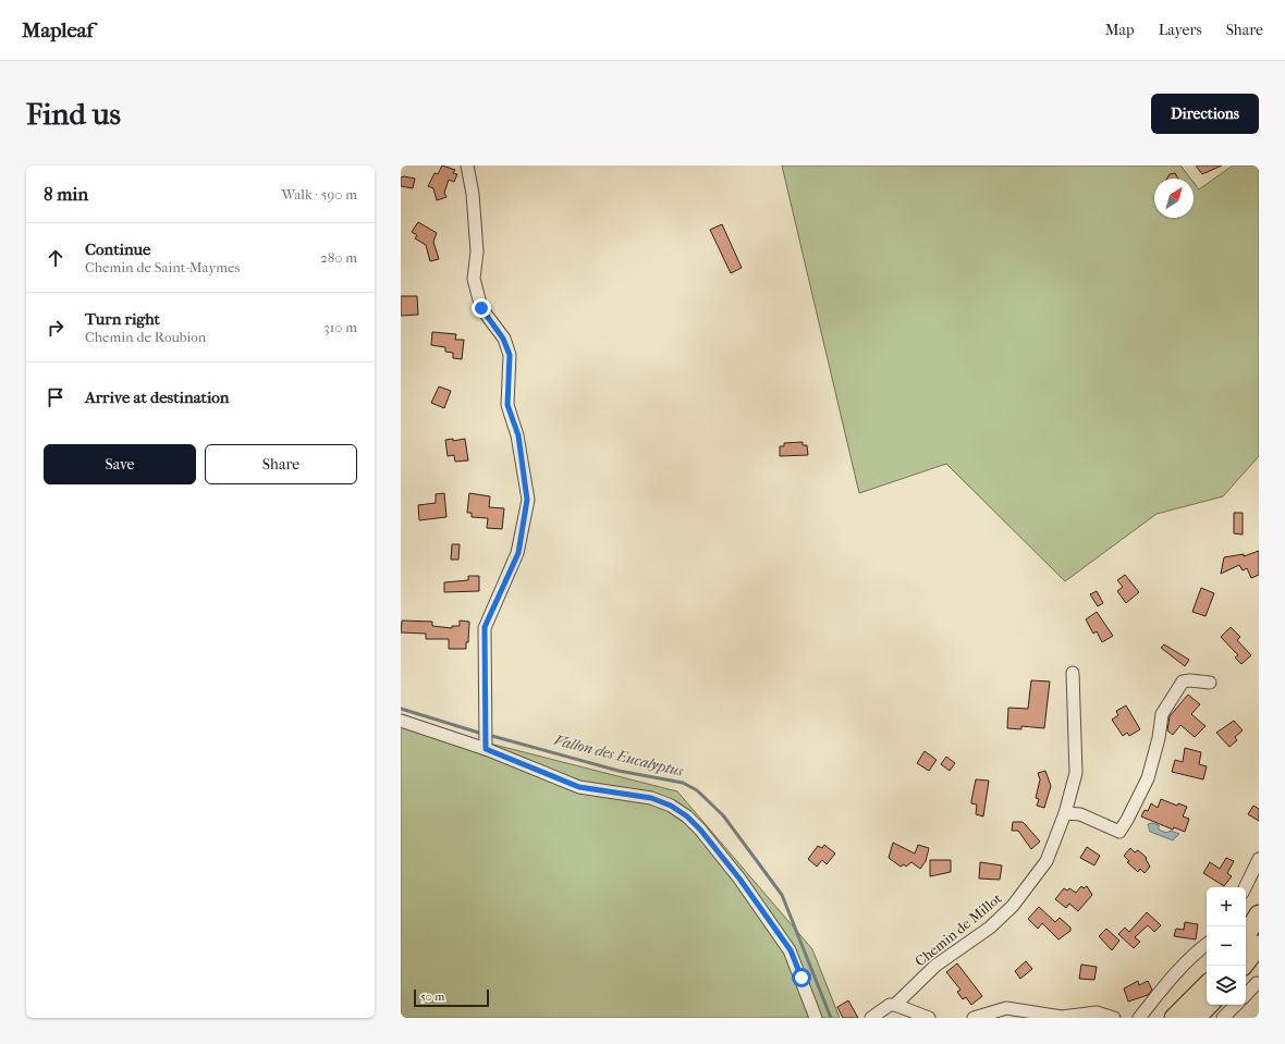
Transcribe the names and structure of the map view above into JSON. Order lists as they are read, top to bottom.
{
  "streets": {
    "street": ["Chemin de Millot"]
  },
  "water": ["Vallon des Eucalyptus"],
  "scale_bar": "50 m",
  "north": "top right",
  "page": {
    "header": "Mapleaf",
    "nav": ["Map", "Layers", "Share"],
    "buttons": [
      "Directions",
      ["Save", "Share"]
    ],
    "title": "Find us",
    "heading": ["8 min", "Walk · 590 m"],
    "list": [
      ["Continue", "Chemin de Saint-Maymes", "280 m"],
      ["Turn right", "Chemin de Roubion", "310 m"],
      "Arrive at destination"
    ],
    "map_buttons": ["+", "−"],
    "scale": "50 m"
  }
}
